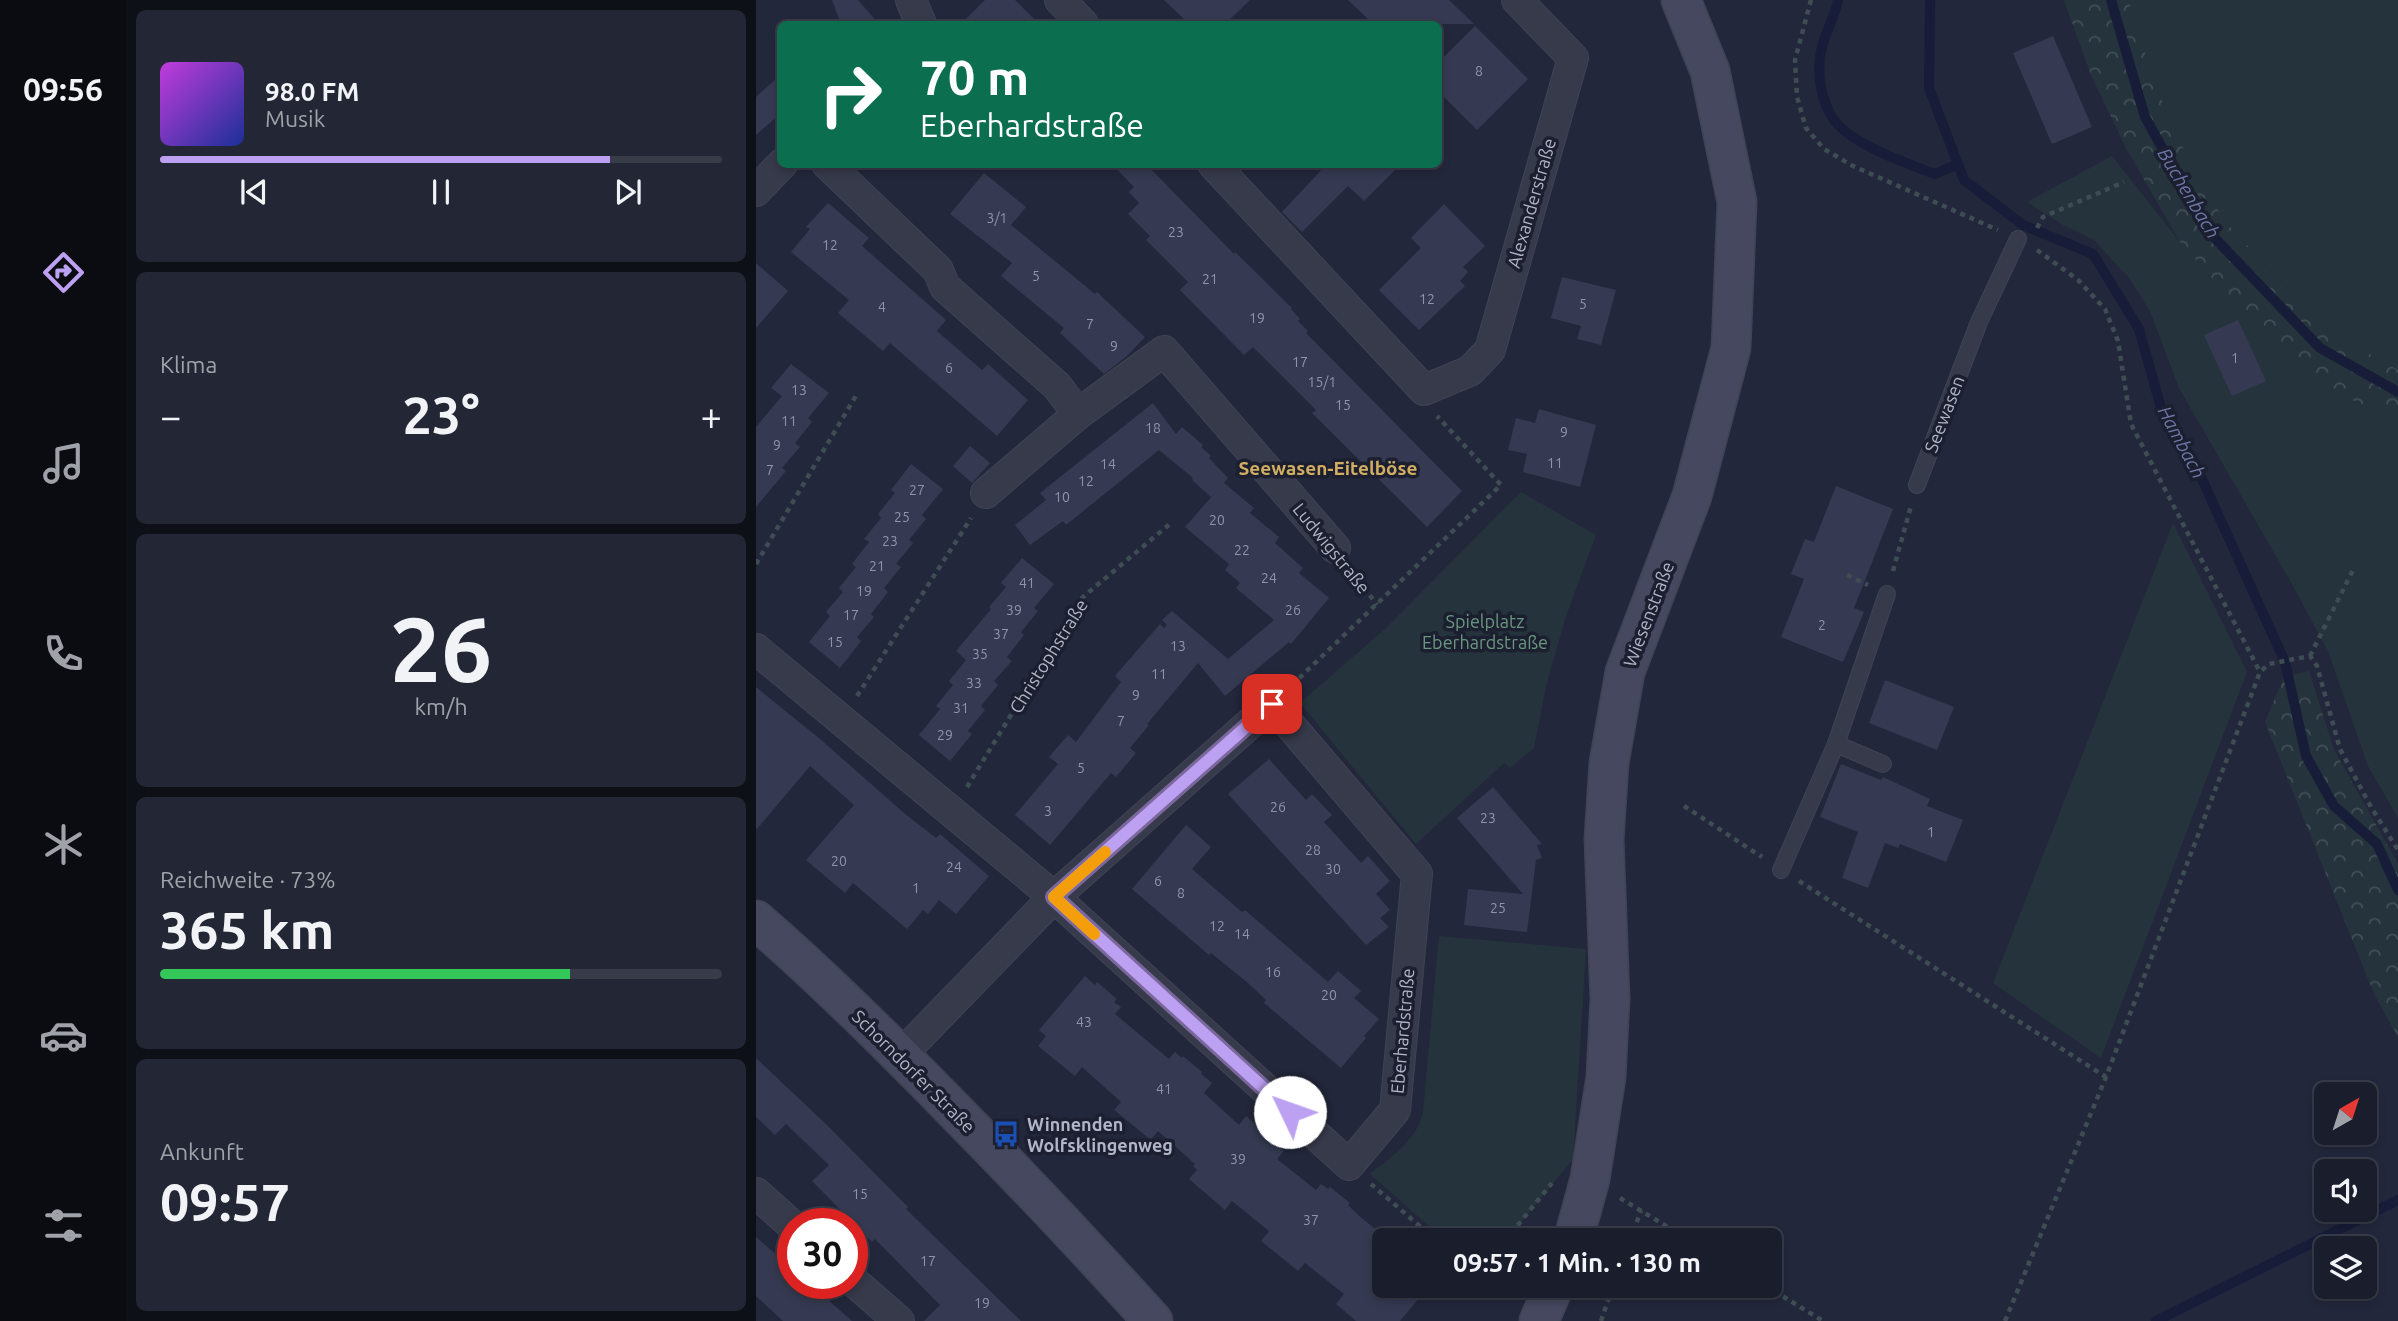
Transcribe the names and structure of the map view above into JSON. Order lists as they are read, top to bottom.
{
  "streets": {
    "street": [
      "Alexanderstraße",
      "Ludwigstraße",
      "Wiesenstraße",
      "Eberhardstraße",
      "Schorndorfer Straße"
    ],
    "lane": ["Seewasen"],
    "path": ["Christophstraße"]
  },
  "districts": ["Seewasen-Eitelböse"],
  "water": ["Buchenbach", "Hambach"],
  "parks": ["Spielplatz Eberhardstraße"],
  "places": {
    "bus stop": ["Winnenden Wolfsklingenweg"]
  },
  "house_numbers": [
    "8",
    "3/1",
    "23",
    "12",
    "5",
    "21",
    "12",
    "5",
    "4",
    "19",
    "7",
    "9",
    "1",
    "17",
    "6",
    "15/1",
    "13",
    "15",
    "11",
    "18",
    "9",
    "9",
    "11",
    "14",
    "7",
    "12",
    "27",
    "10",
    "25",
    "20",
    "23",
    "22",
    "21",
    "24",
    "41",
    "19",
    "39",
    "26",
    "17",
    "2",
    "37",
    "15",
    "13",
    "35",
    "11",
    "33",
    "9",
    "31",
    "7",
    "29",
    "5",
    "26",
    "3",
    "23",
    "1",
    "28",
    "20",
    "24",
    "30",
    "6",
    "1",
    "8",
    "25",
    "12",
    "14",
    "16",
    "20",
    "43",
    "41",
    "39",
    "15",
    "37",
    "17",
    "19"
  ],
  "north": "top right",
  "page": {
    "tabs": "09:56",
    "turn": ["70 m", "Eberhardstraße"],
    "song": ["98.0 FM", "Musik"],
    "tile": [
      "Klima",
      ["26", "km/h"],
      ["Reichweite · 73%", "365 km"],
      ["Ankunft", "09:57"]
    ],
    "heat": ["−", "23°", "+"],
    "limit": "30",
    "trip": "09:57 · 1 Min. · 130 m"
  }
}
